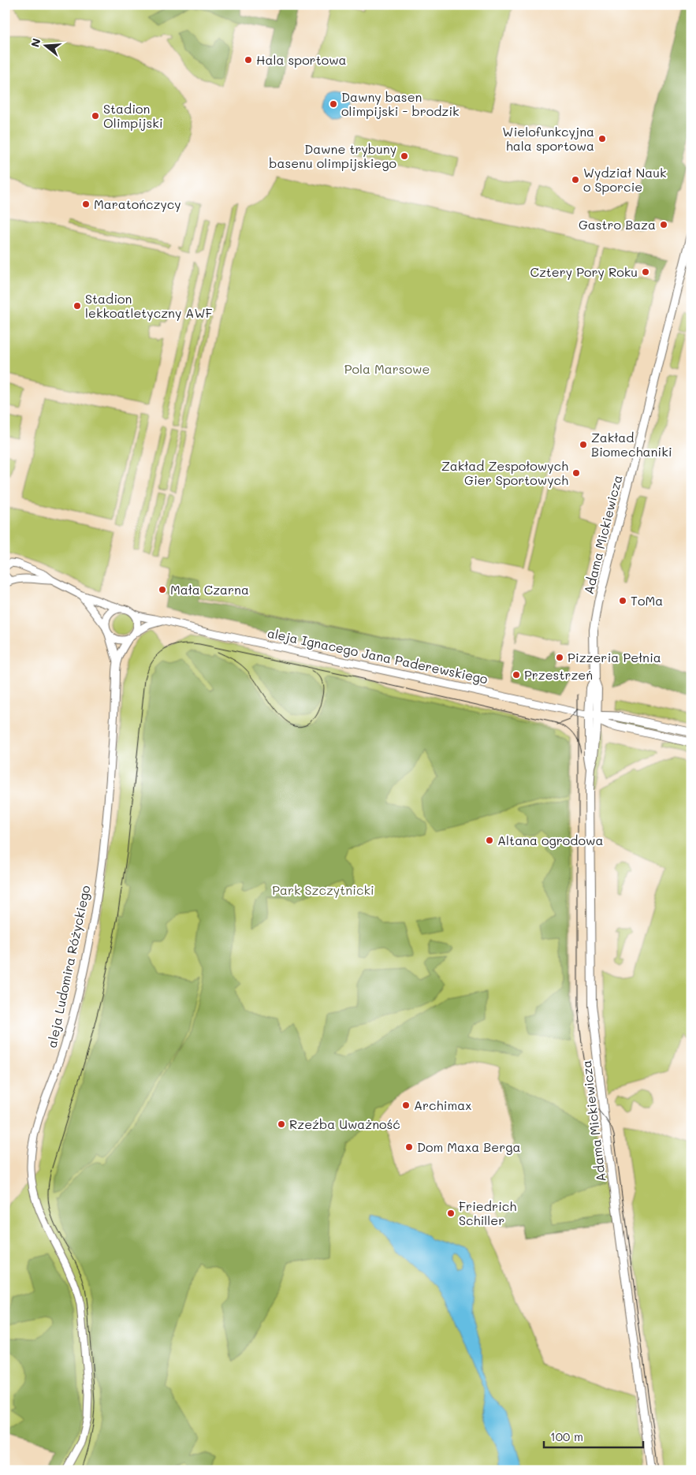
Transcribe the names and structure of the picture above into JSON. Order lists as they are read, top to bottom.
{
  "streets": {
    "main road": ["Adama Mickiewicza"],
    "street": ["aleja Ignacego Jana Paderewskiego", "aleja Ludomira Różyckiego"]
  },
  "crossings": [
    ["Adama Mickiewicza", "aleja Ignacego Jana Paderewskiego"],
    ["aleja Ignacego Jana Paderewskiego", "aleja Ludomira Różyckiego"]
  ],
  "parks": ["Pola Marsowe", "Park Szczytnicki"],
  "places": [
    "Hala sportowa",
    "Dawny basen olimpijski - brodzik",
    "Stadion Olimpijski",
    "Wielofunkcyjna hala sportowa",
    "Dawne trybuny basenu olimpijskiego",
    "Wydział Nauk o Sporcie",
    "Maratończycy",
    "Gastro Baza",
    "Cztery Pory Roku",
    "Stadion lekkoatletyczny AWF",
    "Zakład Biomechaniki",
    "Zakład Zespołowych Gier Sportowych",
    "Mała Czarna",
    "ToMa",
    "Pizzeria Pełnia",
    "Przestrzeń",
    "Altana ogrodowa",
    "Archimax",
    "Rzeźba Uważność",
    "Dom Maxa Berga",
    "Friedrich Schiller"
  ],
  "scale_bar": "100 m",
  "north": "left"
}
